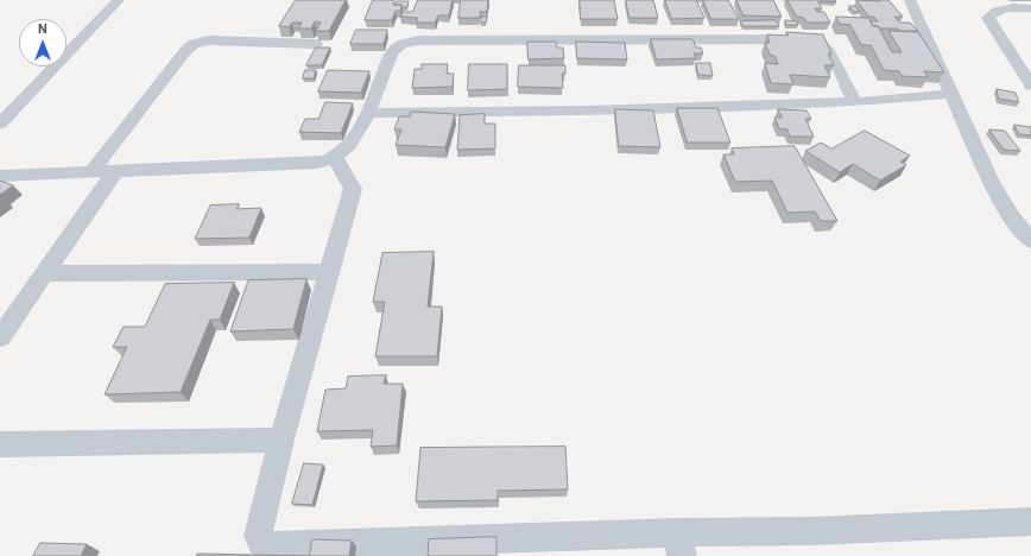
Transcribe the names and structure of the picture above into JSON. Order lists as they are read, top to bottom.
{
  "north": "top"
}
